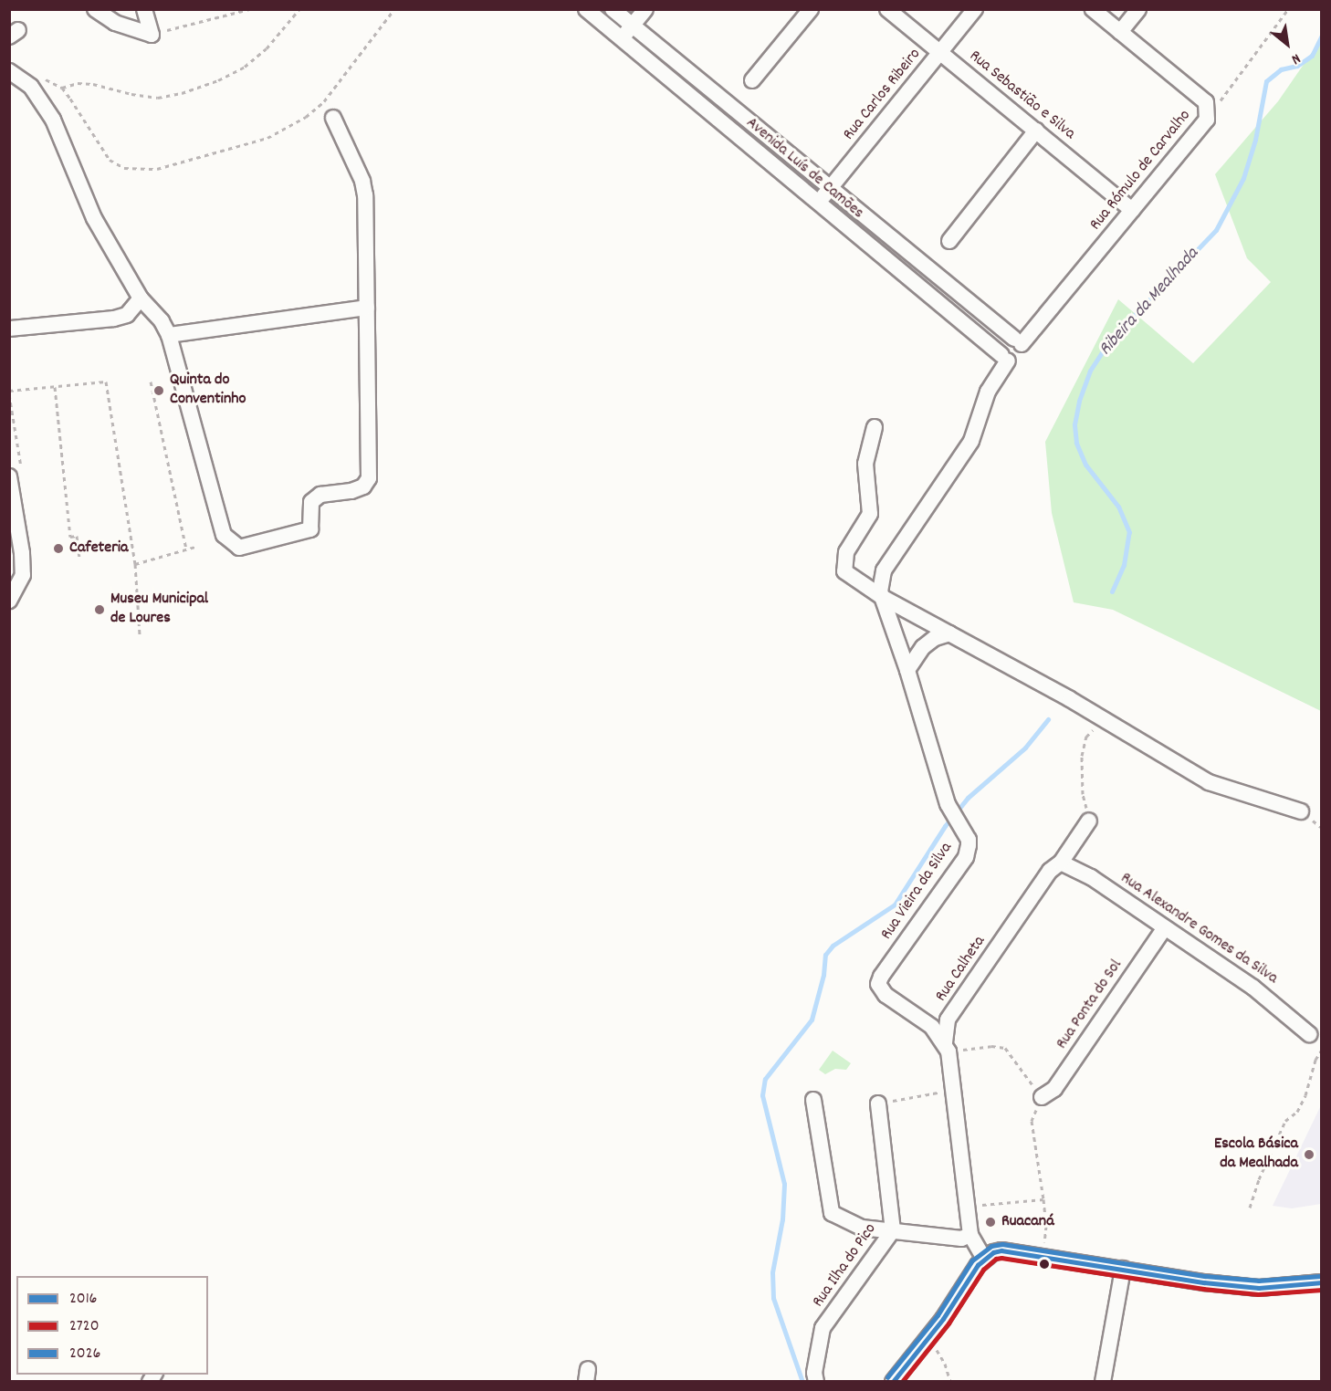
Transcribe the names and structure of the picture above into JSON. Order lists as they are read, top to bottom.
{
  "streets": {
    "street": [
      "Rua Carlos Ribeiro",
      "Rua Sebastião e Silva",
      "Avenida Luís de Camões",
      "Rua Rómulo de Carvalho",
      "Rua Vieira da Silva",
      "Rua Alexandre Gomes da Silva",
      "Rua Calheta",
      "Rua Ponta do Sol",
      "Rua Ilha do Pico"
    ]
  },
  "crossings": [
    ["Rua Carlos Ribeiro", "Rua Sebastião e Silva"],
    ["Rua Carlos Ribeiro", "Avenida Luís de Camões"],
    ["Rua Sebastião e Silva", "Rua Rómulo de Carvalho"],
    ["Avenida Luís de Camões", "Rua Rómulo de Carvalho"],
    ["Rua Vieira da Silva", "Rua Calheta"],
    ["Rua Alexandre Gomes da Silva", "Rua Calheta"],
    ["Rua Alexandre Gomes da Silva", "Rua Ponta do Sol"]
  ],
  "water": ["Ribeira da Mealhada"],
  "places": [
    "Quinta do Conventinho",
    "Cafeteria",
    "Museu Municipal de Loures",
    "Escola Básica da Mealhada",
    "Ruacaná"
  ],
  "lines": ["transit line 2026", "transit line 2016", "transit line 2720"],
  "legend": ["2016", "2720", "2026"],
  "north": "bottom right"
}
